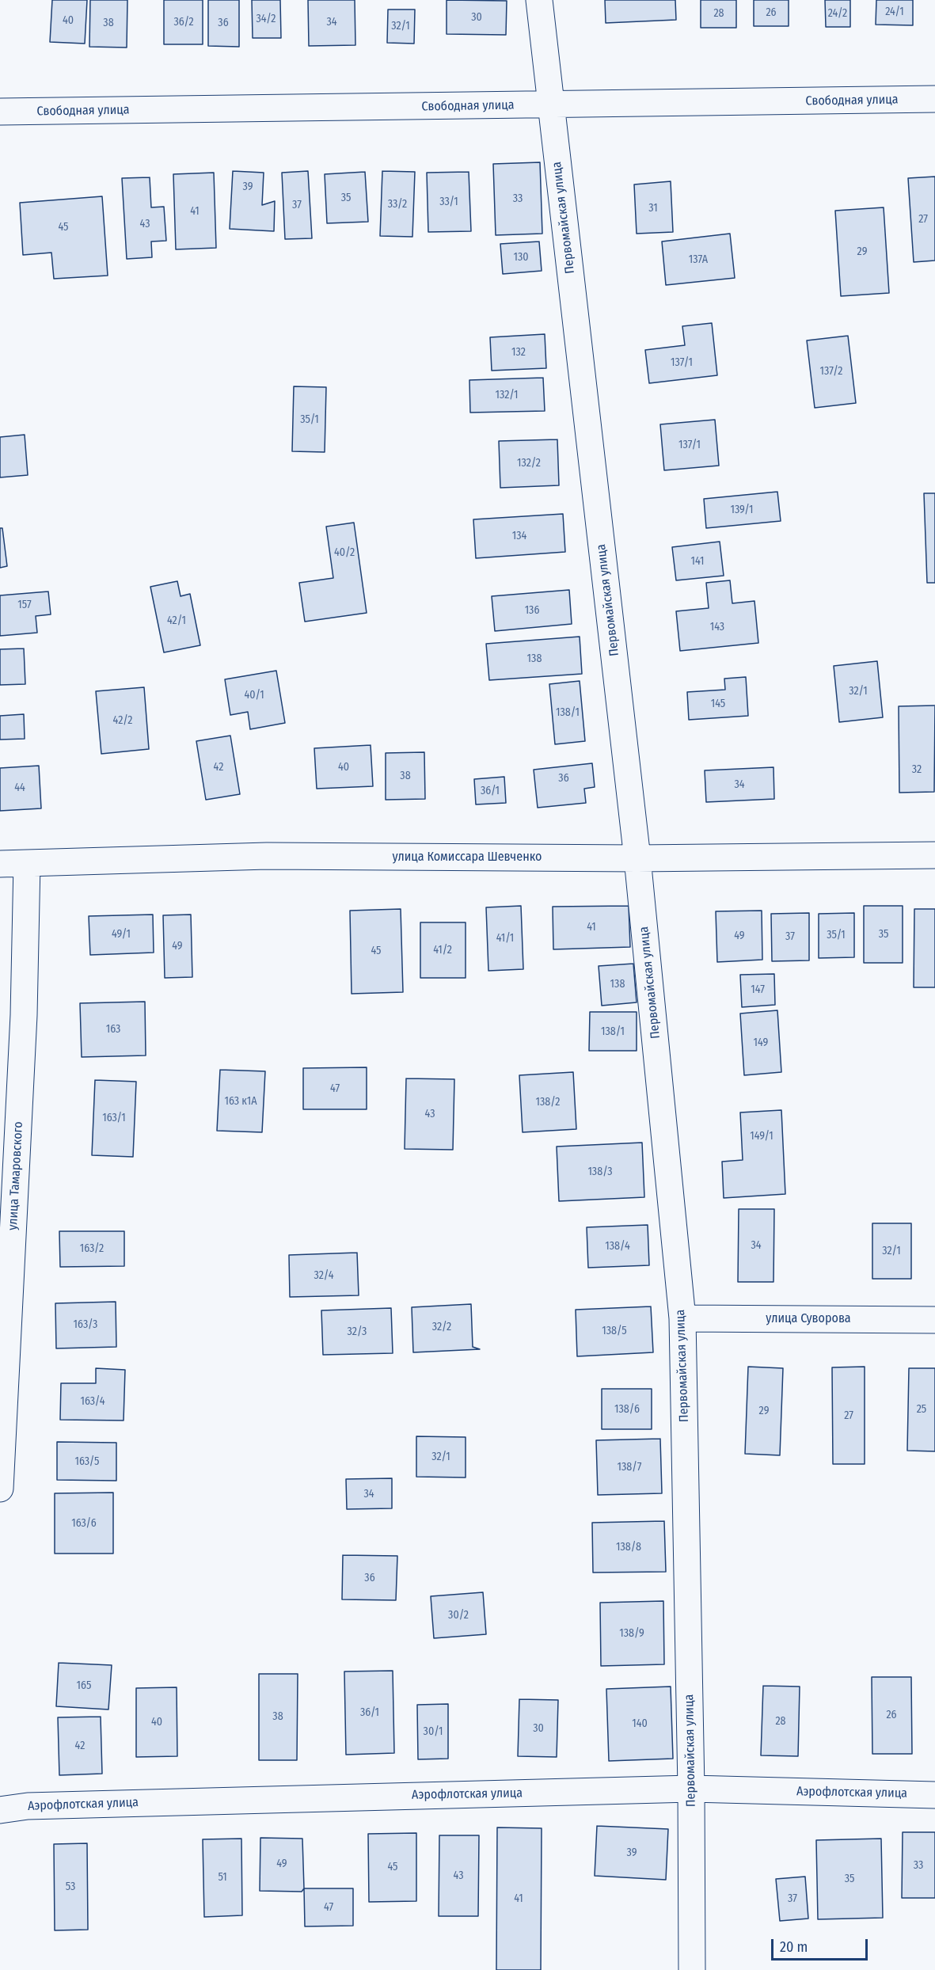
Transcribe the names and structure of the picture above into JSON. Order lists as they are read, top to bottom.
{
  "streets": {
    "street": [
      "Свободная улица",
      "Первомайская улица",
      "улица Комиссара Шевченко",
      "улица Тамаровского",
      "улица Суворова",
      "Аэрофлотская улица"
    ]
  },
  "crossings": [
    ["Свободная улица", "Первомайская улица"],
    ["Первомайская улица", "улица Комиссара Шевченко"],
    ["Первомайская улица", "улица Суворова"],
    ["Первомайская улица", "Аэрофлотская улица"],
    ["улица Комиссара Шевченко", "улица Тамаровского"]
  ],
  "house_numbers": [
    "24/1",
    "26",
    "28",
    "24/2",
    "30",
    "34/2",
    "40",
    "36/2",
    "34",
    "38",
    "36",
    "32/1",
    "39",
    "35",
    "33",
    "33/1",
    "33/2",
    "37",
    "31",
    "41",
    "27",
    "43",
    "45",
    "29",
    "130",
    "137А",
    "132",
    "137/1",
    "137/2",
    "132/1",
    "35/1",
    "137/1",
    "132/2",
    "139/1",
    "134",
    "40/2",
    "141",
    "157",
    "136",
    "42/1",
    "143",
    "138",
    "32/1",
    "40/1",
    "145",
    "138/1",
    "42/2",
    "42",
    "40",
    "32",
    "38",
    "36",
    "34",
    "44",
    "36/1",
    "41",
    "49/1",
    "35",
    "35/1",
    "49",
    "37",
    "41/1",
    "49",
    "41/2",
    "45",
    "138",
    "147",
    "163",
    "138/1",
    "149",
    "47",
    "163 к1А",
    "138/2",
    "43",
    "163/1",
    "149/1",
    "138/3",
    "34",
    "138/4",
    "163/2",
    "32/1",
    "32/4",
    "163/3",
    "32/2",
    "138/5",
    "32/3",
    "163/4",
    "138/6",
    "25",
    "29",
    "27",
    "32/1",
    "163/5",
    "138/7",
    "34",
    "163/6",
    "138/8",
    "36",
    "30/2",
    "138/9",
    "165",
    "36/1",
    "26",
    "38",
    "28",
    "40",
    "140",
    "30",
    "30/1",
    "42",
    "39",
    "49",
    "33",
    "45",
    "43",
    "51",
    "35",
    "53",
    "41",
    "37",
    "47"
  ],
  "scale_bar": "20 m"
}
